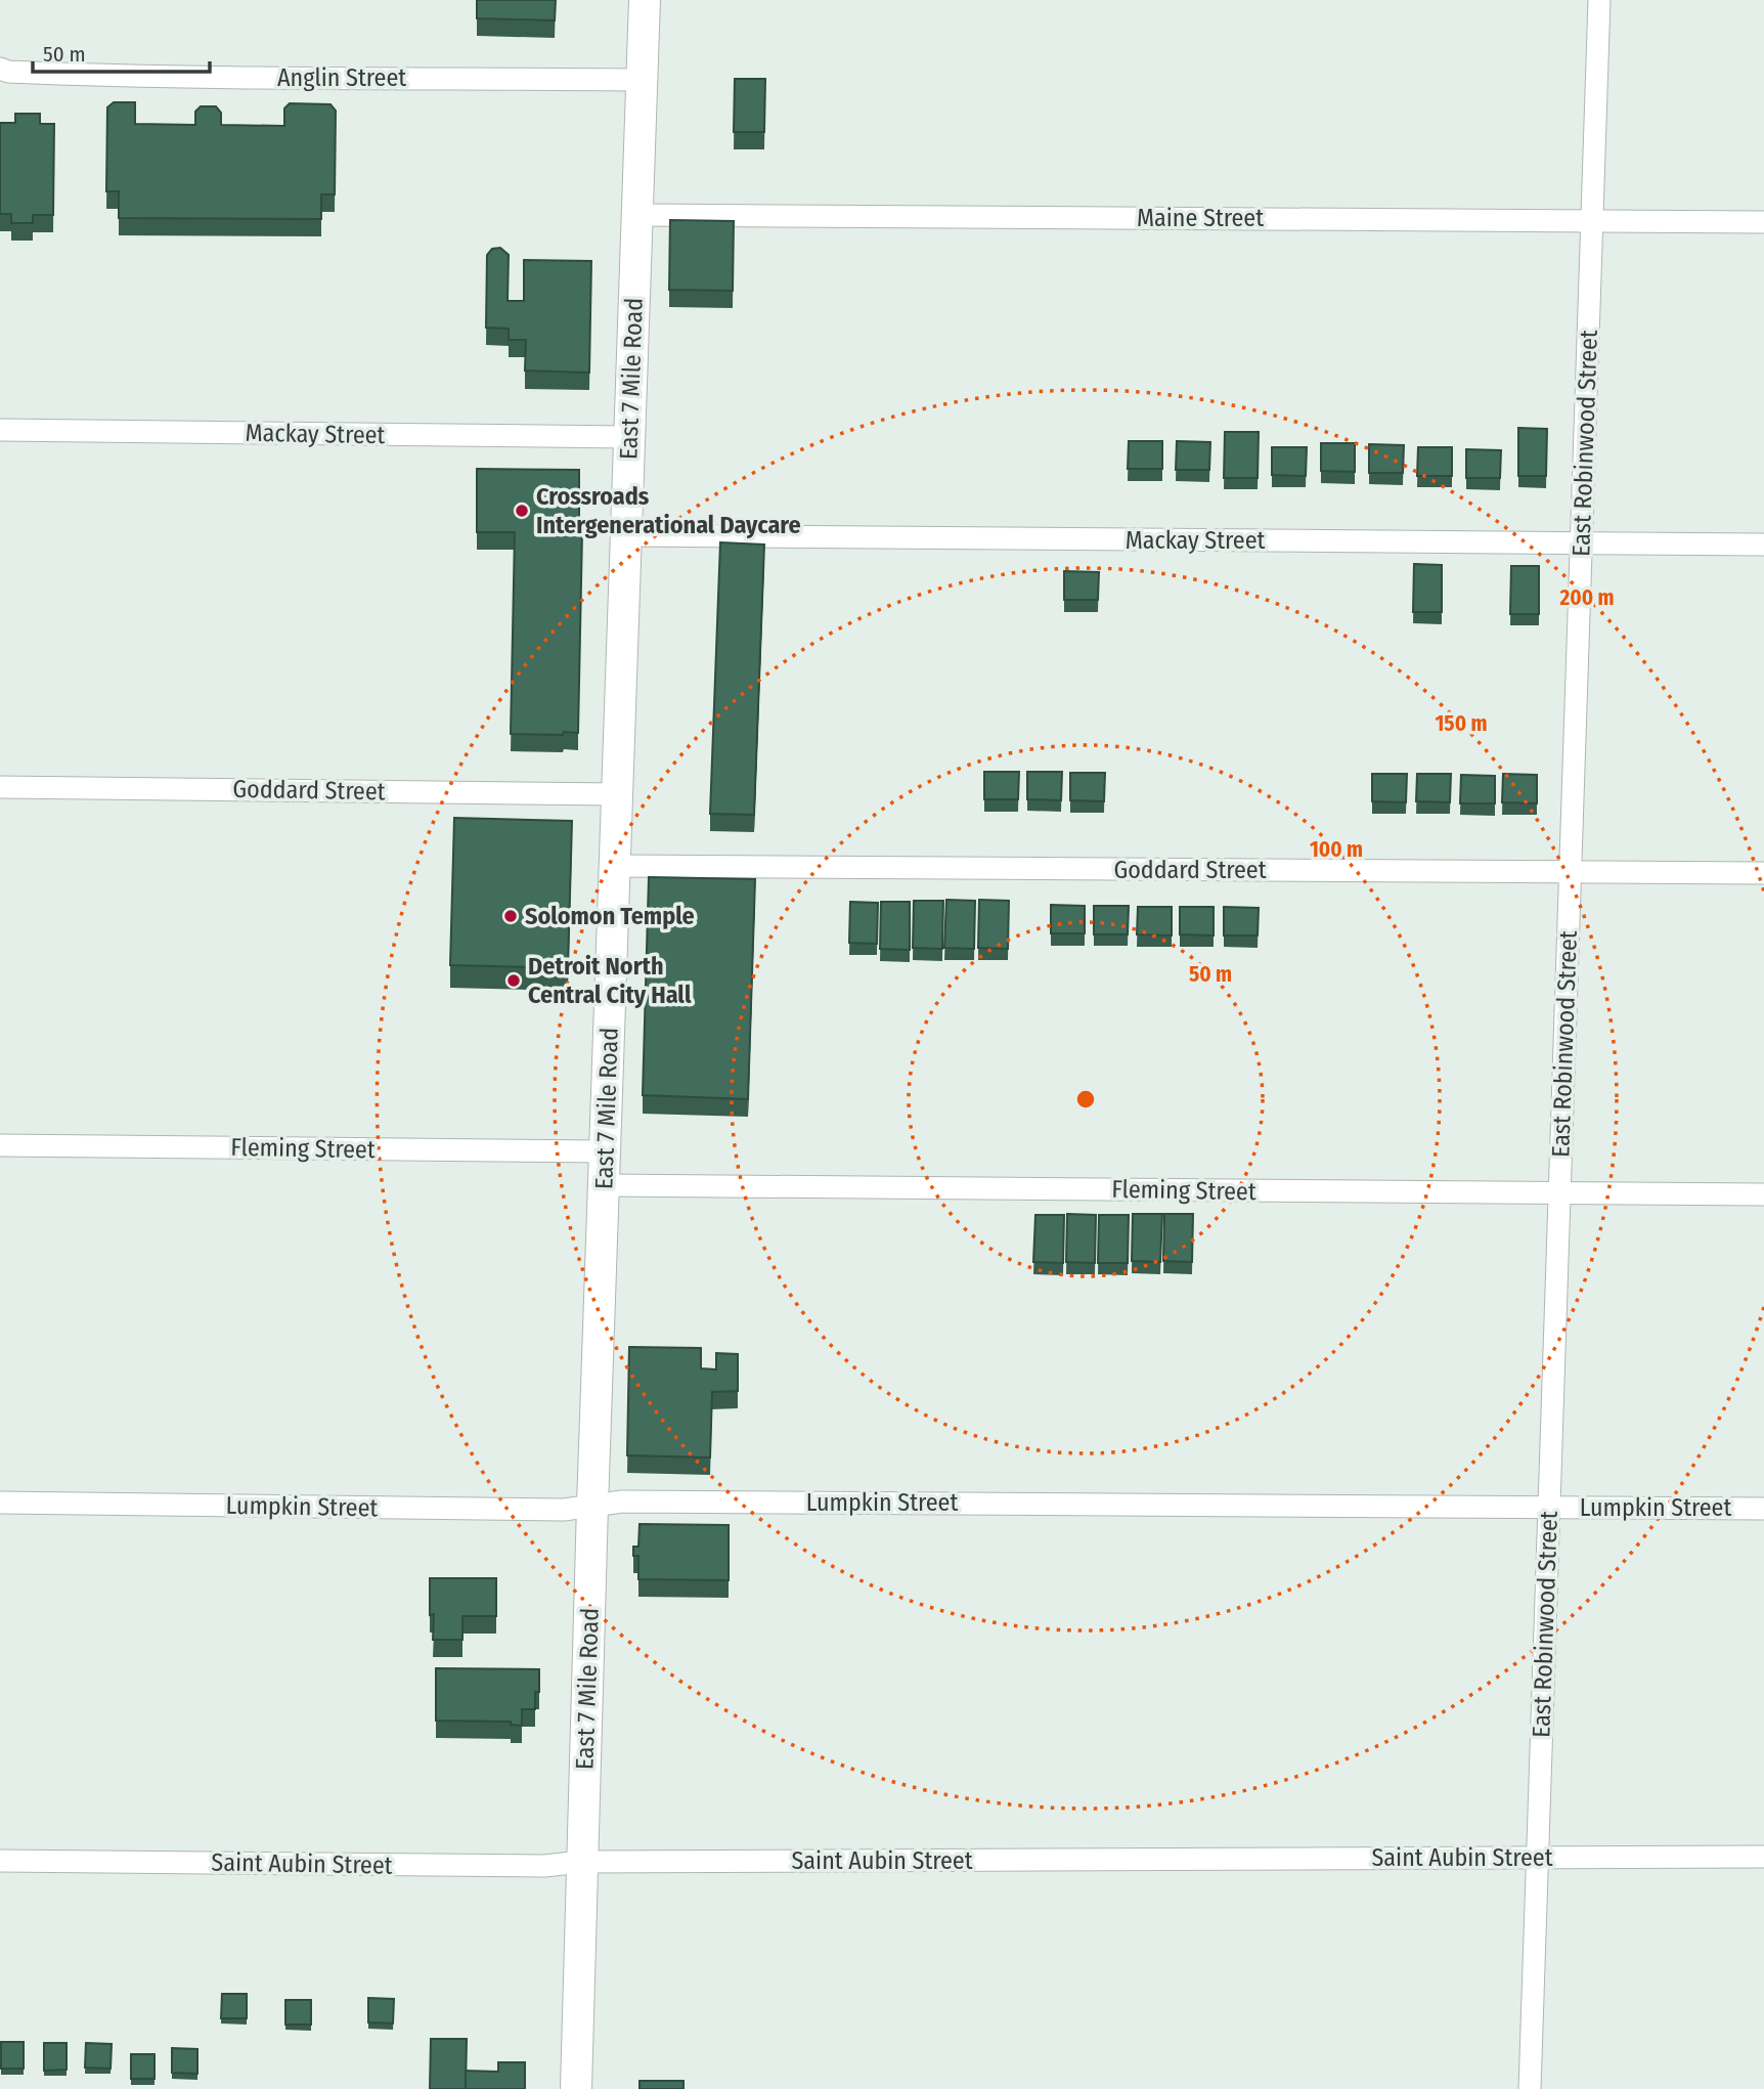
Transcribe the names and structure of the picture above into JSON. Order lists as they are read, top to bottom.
{
  "streets": {
    "street": [
      "Anglin Street",
      "Maine Street",
      "East 7 Mile Road",
      "Mackay Street",
      "East Robinwood Street",
      "Goddard Street",
      "Fleming Street",
      "Lumpkin Street",
      "Saint Aubin Street"
    ]
  },
  "crossings": [
    ["Anglin Street", "East 7 Mile Road"],
    ["Maine Street", "East 7 Mile Road"],
    ["Maine Street", "East Robinwood Street"],
    ["East 7 Mile Road", "Mackay Street"],
    ["East 7 Mile Road", "Goddard Street"],
    ["East 7 Mile Road", "Fleming Street"],
    ["East 7 Mile Road", "Lumpkin Street"],
    ["East 7 Mile Road", "Saint Aubin Street"],
    ["Mackay Street", "East Robinwood Street"],
    ["East Robinwood Street", "Goddard Street"],
    ["East Robinwood Street", "Fleming Street"],
    ["East Robinwood Street", "Lumpkin Street"],
    ["East Robinwood Street", "Saint Aubin Street"]
  ],
  "places": ["Crossroads Intergenerational Daycare", "Solomon Temple", "Detroit North Central City Hall"],
  "scale_bar": "50 m",
  "rings": [
    "200 m",
    "150 m",
    "100 m",
    "50 m"
  ]
}
